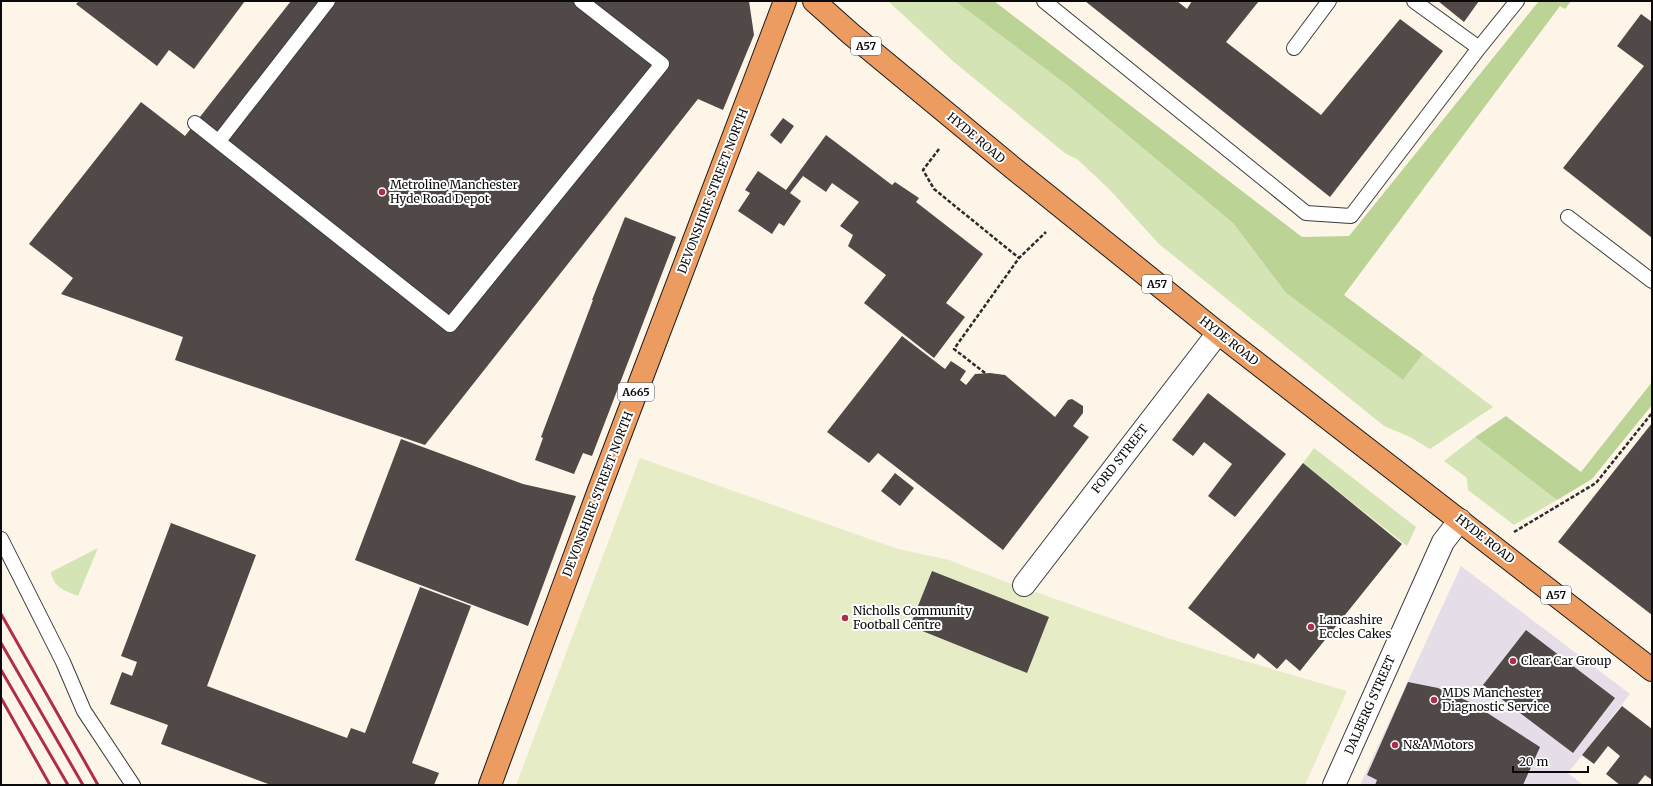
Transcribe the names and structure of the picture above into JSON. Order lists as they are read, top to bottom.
{
  "streets": {
    "highway": [
      "A57",
      "HYDE ROAD",
      "DEVONSHIRE STREET NORTH",
      "A665"
    ],
    "street": ["FORD STREET", "DALBERG STREET"]
  },
  "crossings": [
    ["HYDE ROAD", "FORD STREET"],
    ["HYDE ROAD", "DALBERG STREET"]
  ],
  "places": [
    "Metroline Manchester Hyde Road Depot",
    "Nicholls Community Football Centre",
    "Lancashire Eccles Cakes",
    "Clear Car Group",
    "MDS Manchester Diagnostic Service",
    "N&A Motors"
  ],
  "scale_bar": "20 m"
}
